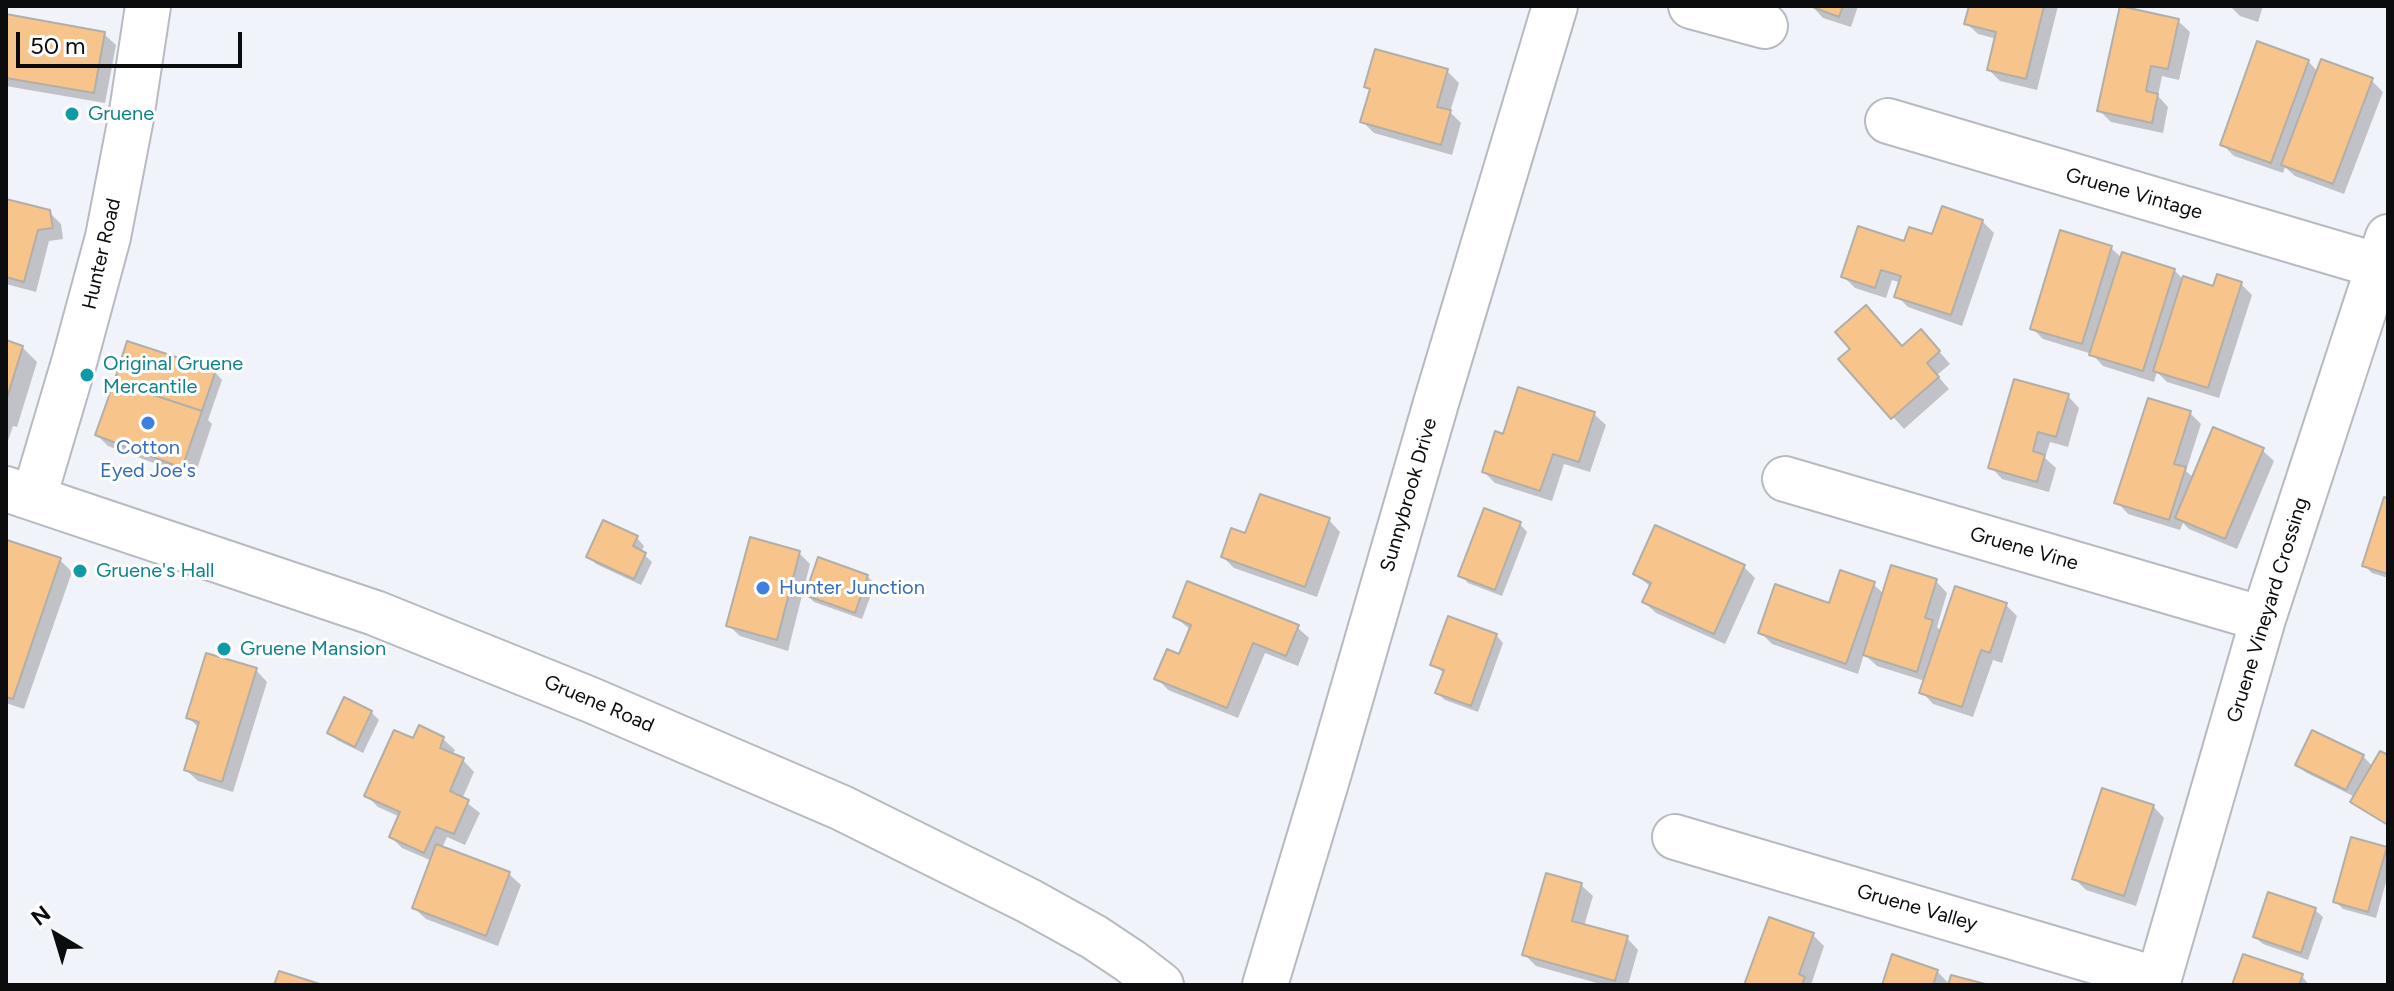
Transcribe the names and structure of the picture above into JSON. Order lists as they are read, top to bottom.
{
  "streets": {
    "street": [
      "Gruene Vintage",
      "Hunter Road",
      "Sunnybrook Drive",
      "Gruene Vine",
      "Gruene Vineyard Crossing",
      "Gruene Road",
      "Gruene Valley"
    ]
  },
  "crossings": [
    ["Gruene Vintage", "Gruene Vineyard Crossing"],
    ["Hunter Road", "Gruene Road"],
    ["Gruene Vine", "Gruene Vineyard Crossing"],
    ["Gruene Vineyard Crossing", "Gruene Valley"]
  ],
  "places": [
    "Gruene",
    "Original Gruene Mercantile",
    "Cotton Eyed Joe's",
    "Gruene's Hall",
    "Hunter Junction",
    "Gruene Mansion"
  ],
  "scale_bar": "50 m",
  "north": "top left"
}
